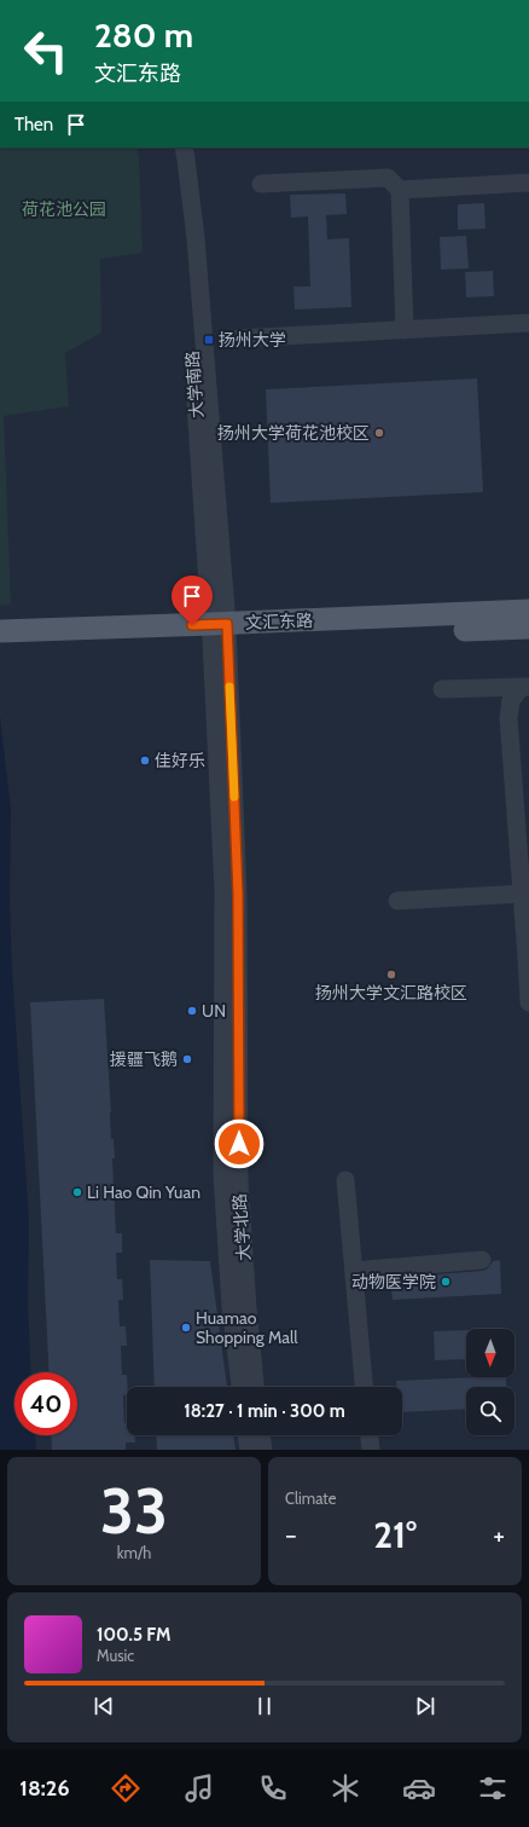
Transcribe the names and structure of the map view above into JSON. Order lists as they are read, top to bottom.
{
  "streets": {
    "main road": ["文汇东路"],
    "street": ["大学南路", "大学北路"]
  },
  "crossings": [
    ["大学南路", "文汇东路"],
    ["大学南路", "大学北路"],
    ["文汇东路", "大学北路"]
  ],
  "parks": ["荷花池公园"],
  "places": {
    "transit": ["扬州大学"],
    "other": [
      "扬州大学荷花池校区",
      "佳好乐",
      "扬州大学文汇路校区",
      "UN",
      "援疆飞鹅",
      "Li Hao Qin Yuan",
      "动物医学院",
      "Huamao Shopping Mall"
    ]
  },
  "north": "bottom",
  "page": {
    "turn": ["280 m", "文汇东路"],
    "then": "Then",
    "limit": "40",
    "trip": "18:27 · 1 min · 300 m",
    "tile": [
      ["33", "km/h"],
      "Climate"
    ],
    "heat": ["−", "21°", "+"],
    "song": ["100.5 FM", "Music"],
    "tabs": "18:26"
  }
}
